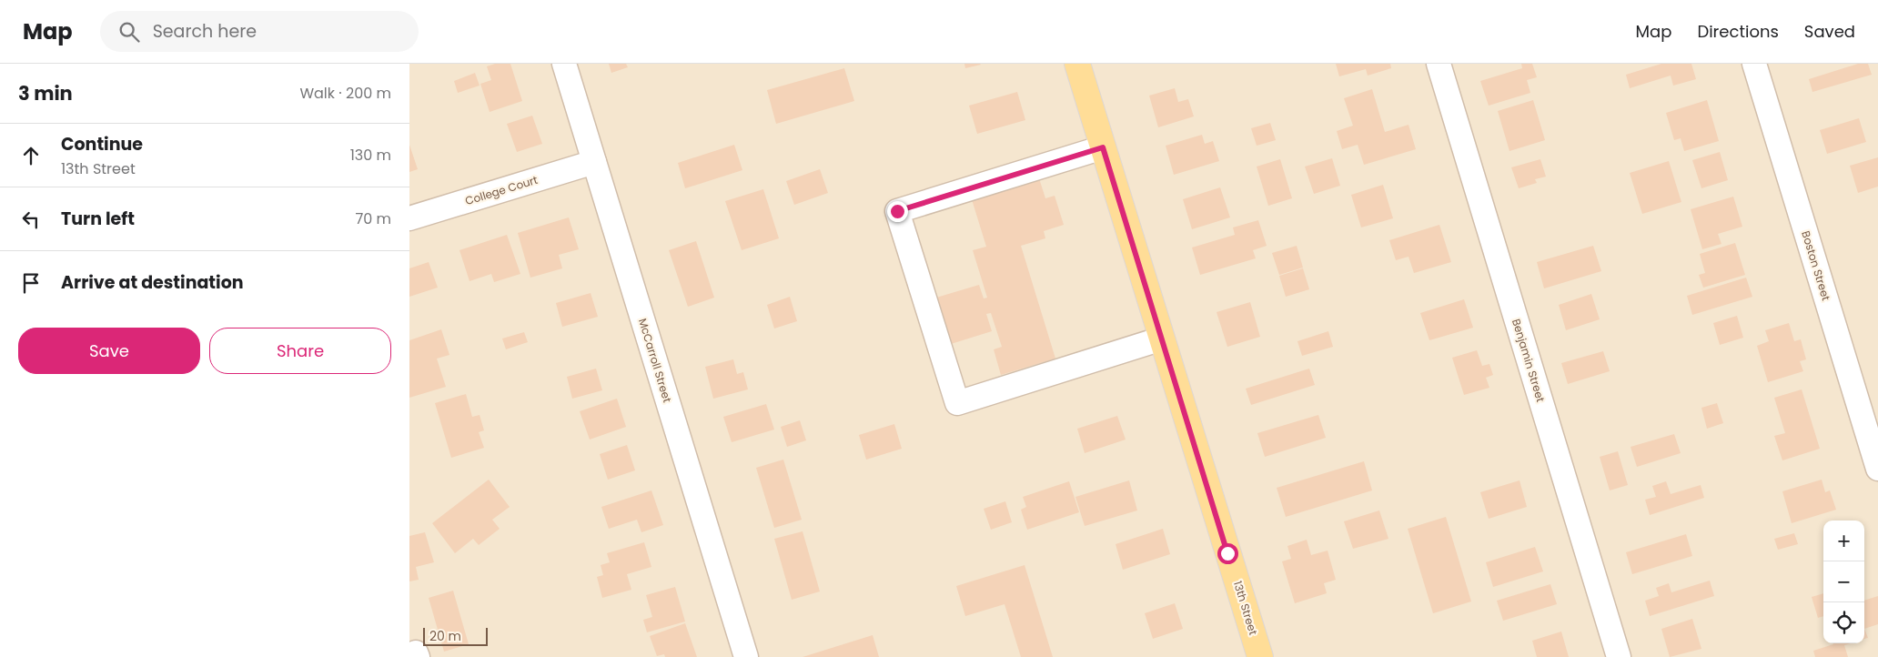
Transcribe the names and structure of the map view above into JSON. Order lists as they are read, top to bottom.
{
  "streets": {
    "main road": ["13th Street"],
    "street": [
      "College Court",
      "Boston Street",
      "McCarroll Street",
      "Benjamin Street"
    ]
  },
  "crossings": [
    ["College Court", "McCarroll Street"]
  ],
  "scale_bar": "20 m",
  "page": {
    "header": "Map",
    "search": "Search here",
    "nav": ["Map", "Directions", "Saved"],
    "heading": ["3 min", "Walk · 200 m"],
    "list": [
      ["Continue", "13th Street", "130 m"],
      ["Turn left", "70 m"],
      "Arrive at destination"
    ],
    "buttons": ["Save", "Share"],
    "map_buttons": ["+", "−"],
    "scale": "20 m"
  }
}
